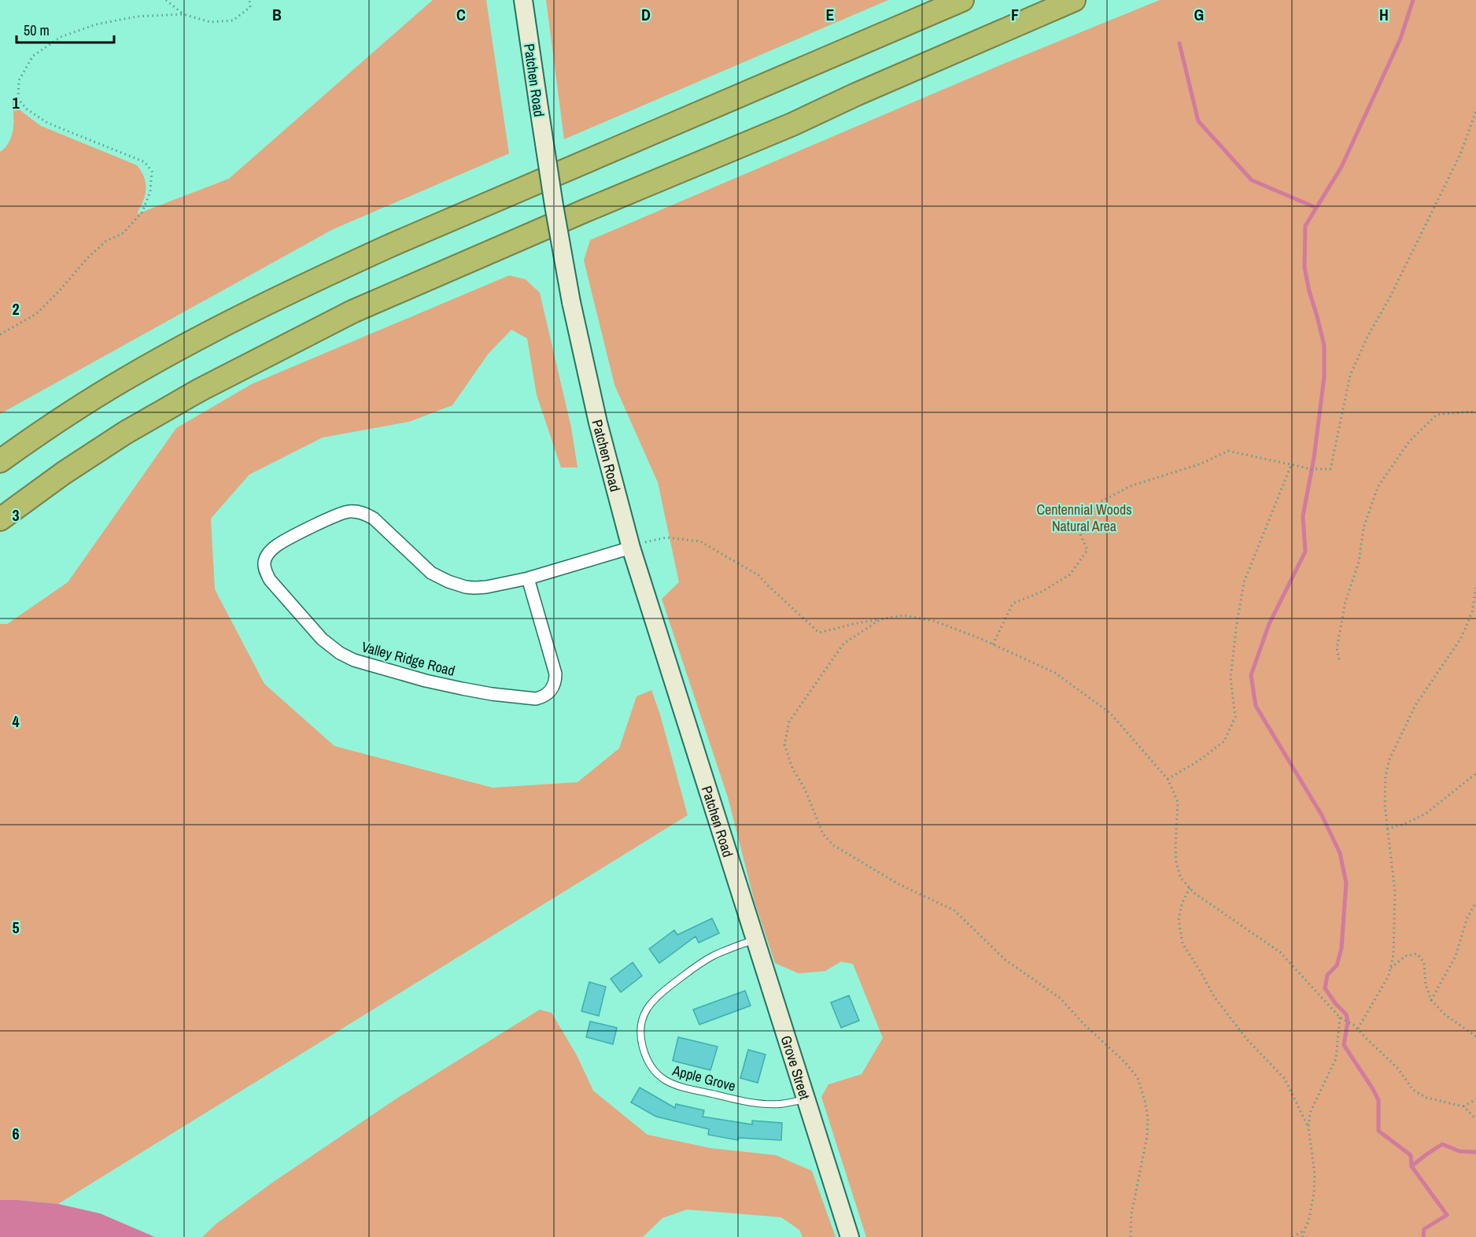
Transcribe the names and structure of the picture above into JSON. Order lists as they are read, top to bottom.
{
  "streets": {
    "street": ["Patchen Road", "Valley Ridge Road", "Grove Street"],
    "lane": ["Apple Grove"]
  },
  "crossings": [
    ["Patchen Road", "Valley Ridge Road"],
    ["Patchen Road", "Grove Street"],
    ["Grove Street", "Apple Grove"]
  ],
  "parks": ["Centennial Woods Natural Area"],
  "scale_bar": "50 m",
  "grid": {
    "columns": [
      "B",
      "C",
      "D",
      "E",
      "F",
      "G",
      "H"
    ],
    "rows": [
      "1",
      "2",
      "3",
      "4",
      "5",
      "6"
    ]
  }
}
